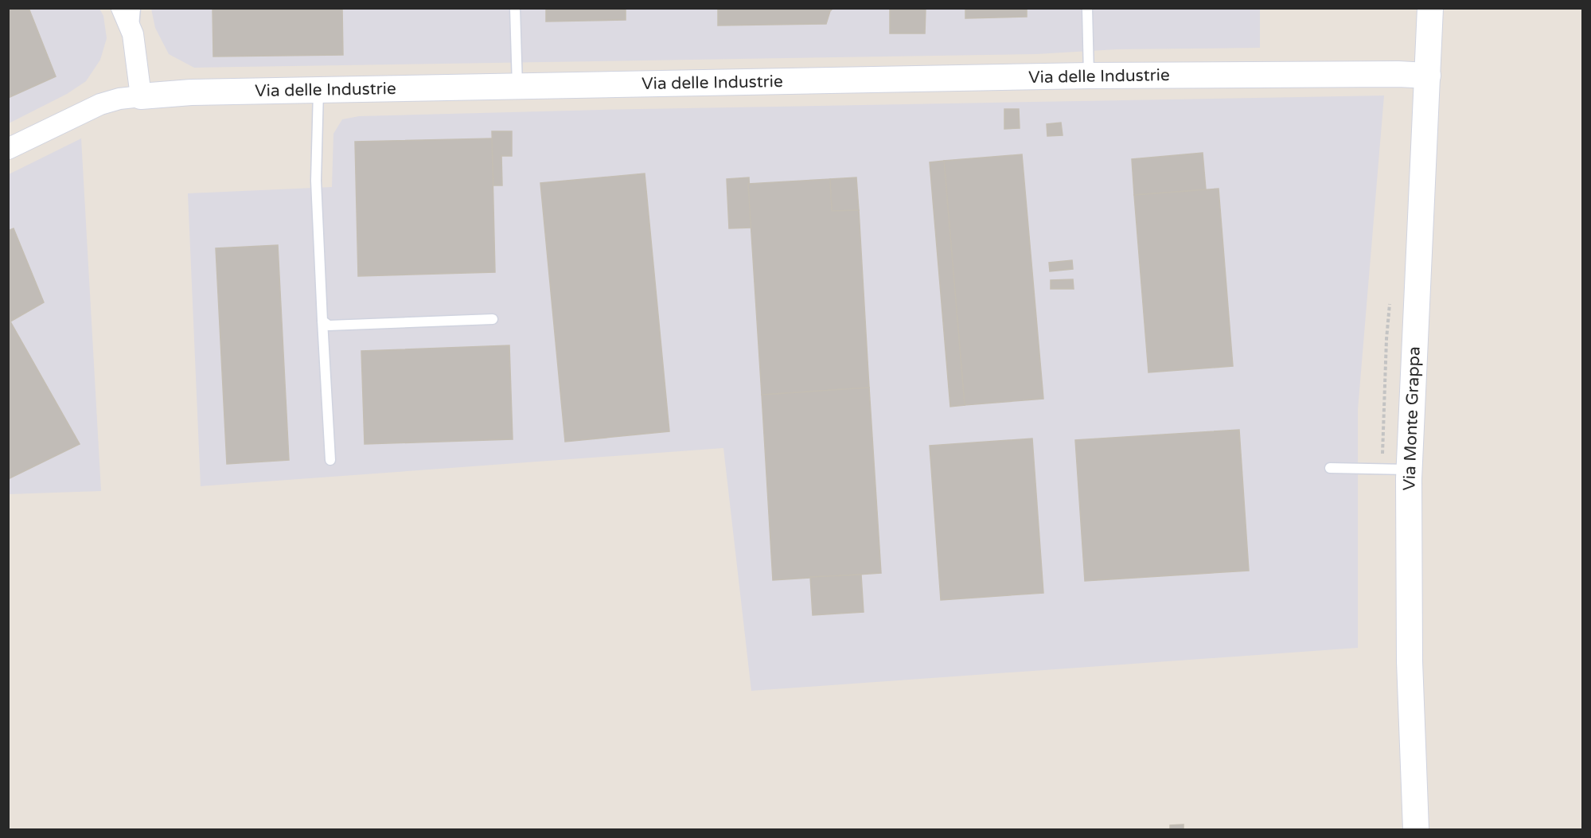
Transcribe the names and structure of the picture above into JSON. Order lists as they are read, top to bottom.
{
  "streets": {
    "street": ["Via delle Industrie", "Via Monte Grappa"]
  },
  "crossings": [
    ["Via delle Industrie", "Via Monte Grappa"]
  ]
}
